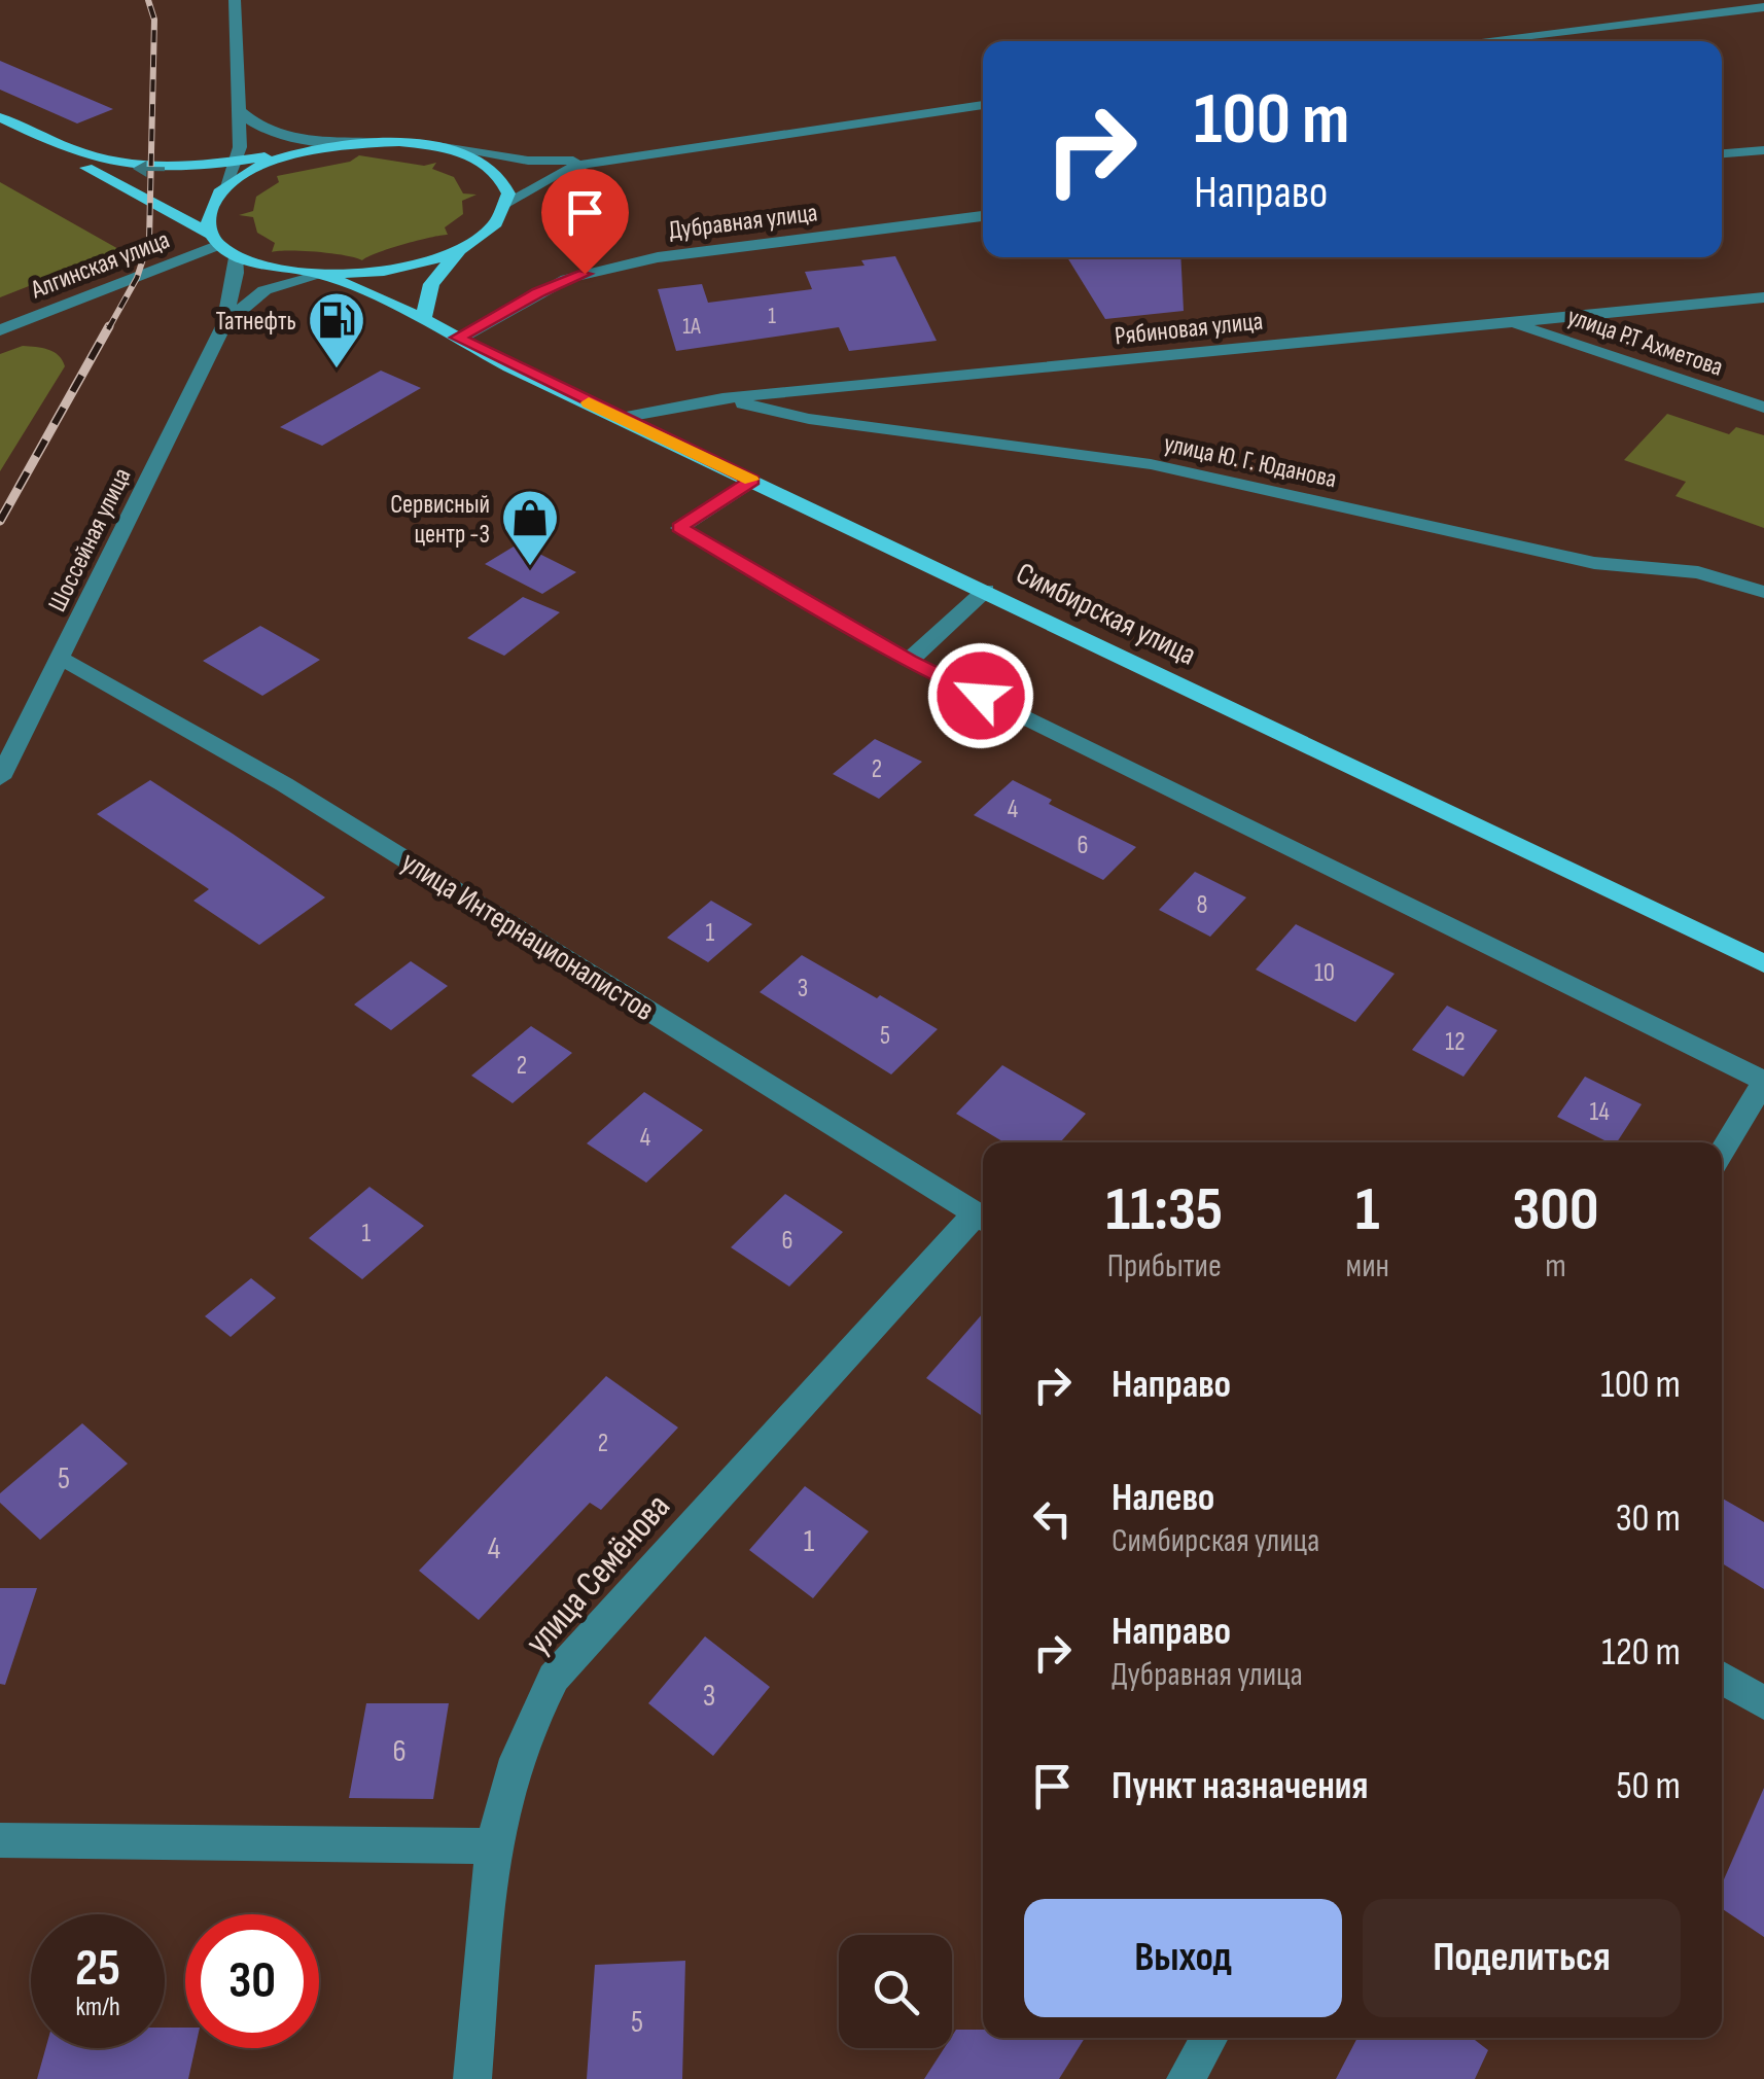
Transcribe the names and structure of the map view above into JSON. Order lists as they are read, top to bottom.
{
  "streets": {
    "main road": ["Симбирская улица"],
    "street": [
      "Дубравная улица",
      "Алгинская улица",
      "Рябиновая улица",
      "улица Р.Т Ахметова",
      "улица Ю. Г. Юданова",
      "Шоссейная улица",
      "улица Интернационалистов",
      "улица Семёнова"
    ]
  },
  "crossings": [
    ["Дубравная улица", "Симбирская улица"],
    ["Рябиновая улица", "улица Р.Т Ахметова"],
    ["Рябиновая улица", "улица Ю. Г. Юданова"],
    ["Рябиновая улица", "Симбирская улица"],
    ["Шоссейная улица", "улица Интернационалистов"],
    ["улица Интернационалистов", "улица Семёнова"]
  ],
  "places": {
    "fuel station": ["Татнефть"],
    "shop": ["Сервисный центр -3"]
  },
  "house_numbers": [
    "1",
    "1А",
    "2",
    "4",
    "6",
    "8",
    "1",
    "10",
    "3",
    "5",
    "12",
    "2",
    "14",
    "4",
    "1",
    "6",
    "2",
    "5",
    "1",
    "4",
    "3",
    "6",
    "5"
  ],
  "page": {
    "turn": ["100 m", "Направо"],
    "eta": [
      "11:35",
      "Прибытие",
      "1",
      "мин",
      "300",
      "m"
    ],
    "list": [
      {
        "name": "Направо",
        "value": "100 m"
      },
      {
        "name": "Налево",
        "note": "Симбирская улица",
        "value": "30 m"
      },
      {
        "name": "Направо",
        "note": "Дубравная улица",
        "value": "120 m"
      },
      {
        "name": "Пункт назначения",
        "value": "50 m"
      }
    ],
    "buttons": ["Выход", "Поделиться"],
    "speed": "25 km/h",
    "limit": "30"
  }
}
